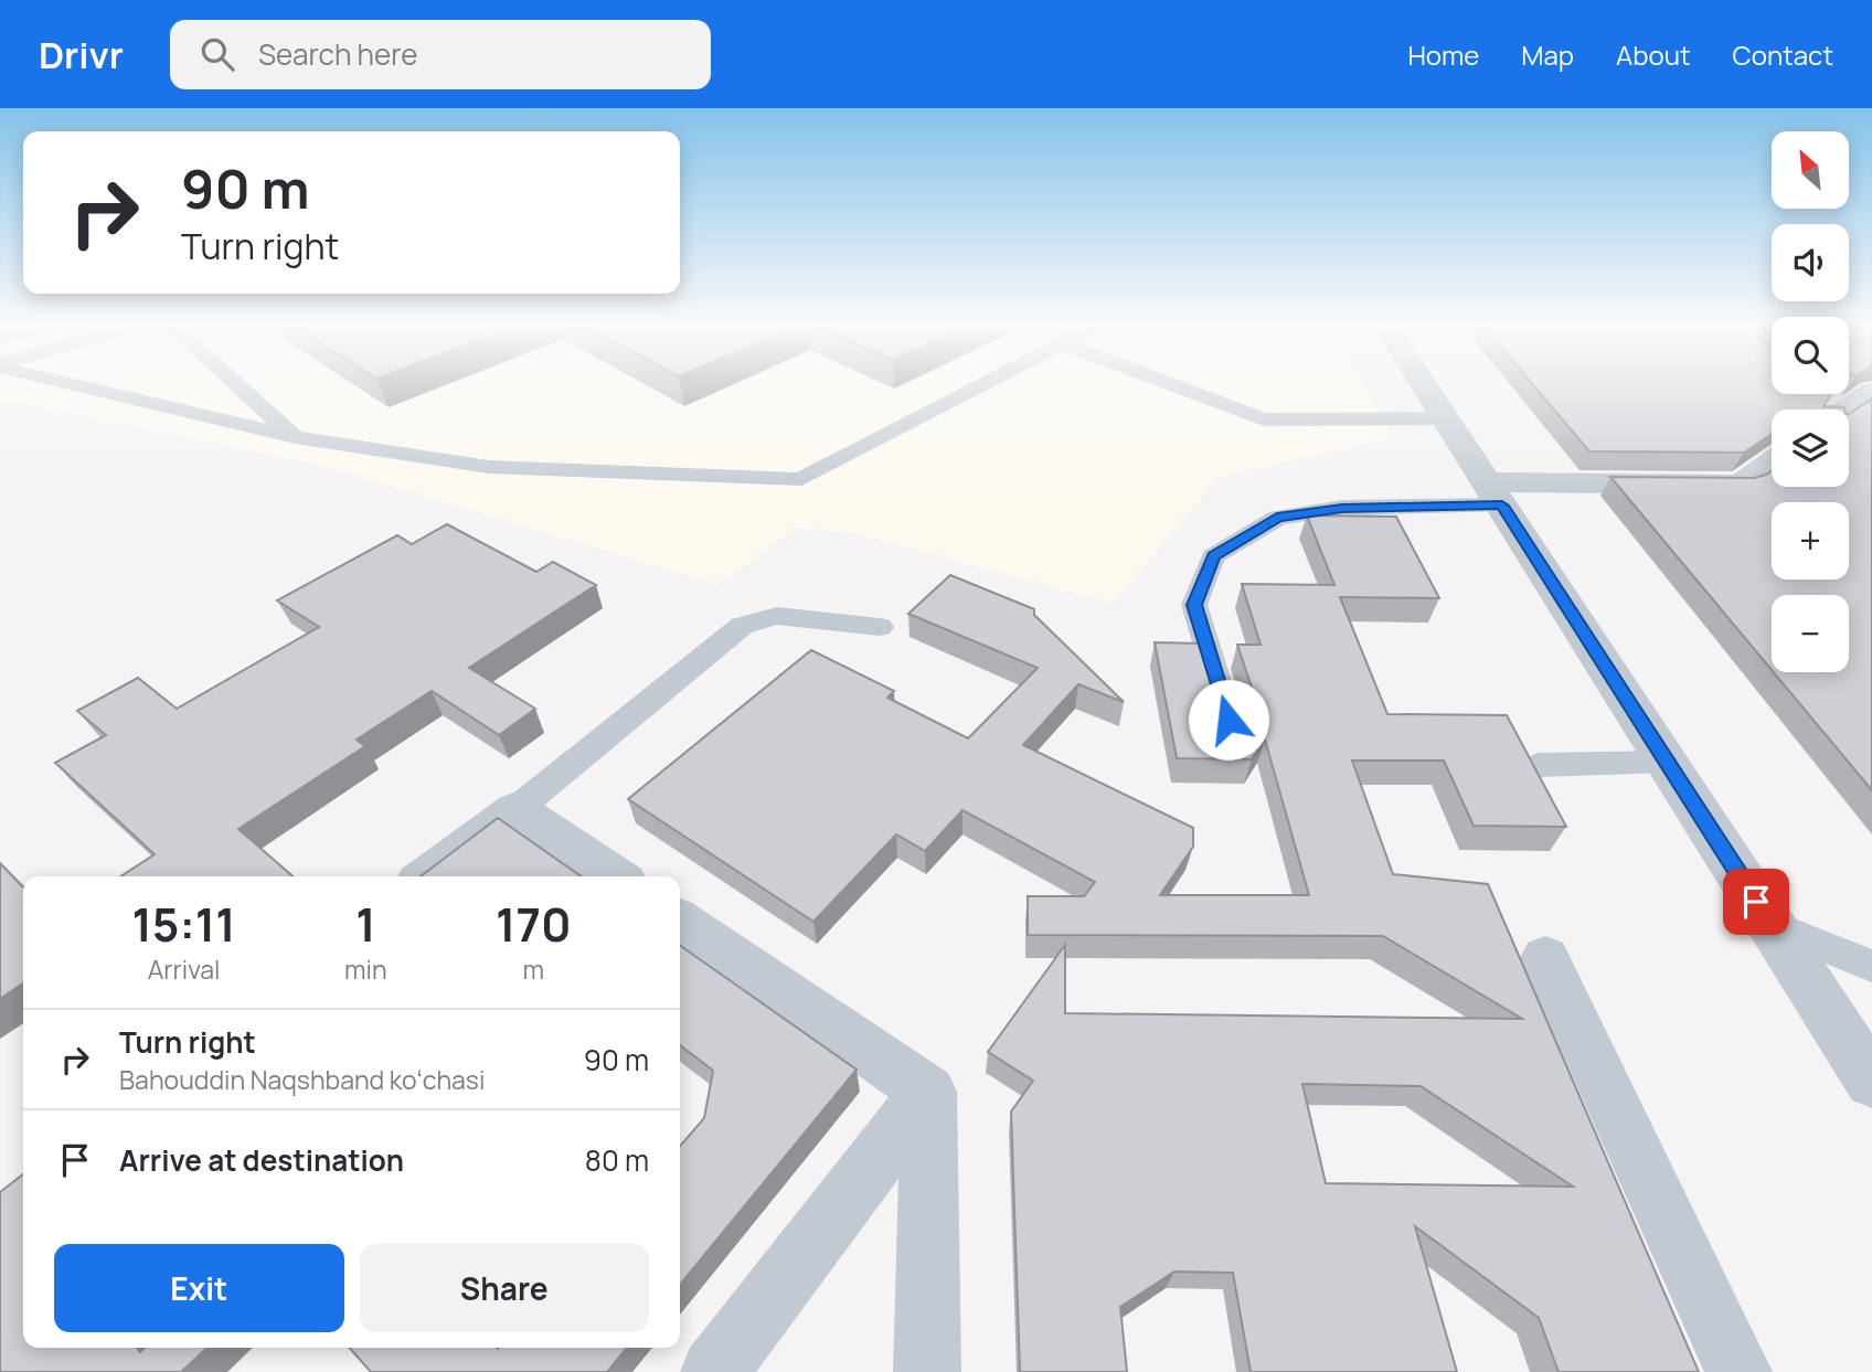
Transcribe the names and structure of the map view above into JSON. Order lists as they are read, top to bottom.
{
  "north": "top left",
  "page": {
    "header": "Drivr",
    "search": "Search here",
    "nav": [
      "Home",
      "Map",
      "About",
      "Contact"
    ],
    "map_buttons": ["+", "−"],
    "turn": ["90 m", "Turn right"],
    "eta": [
      "15:11",
      "Arrival",
      "1",
      "min",
      "170",
      "m"
    ],
    "list": [
      {
        "name": "Turn right",
        "note": "Bahouddin Naqshband koʻchasi",
        "value": "90 m"
      },
      {
        "name": "Arrive at destination",
        "value": "80 m"
      }
    ],
    "buttons": ["Exit", "Share"]
  }
}
